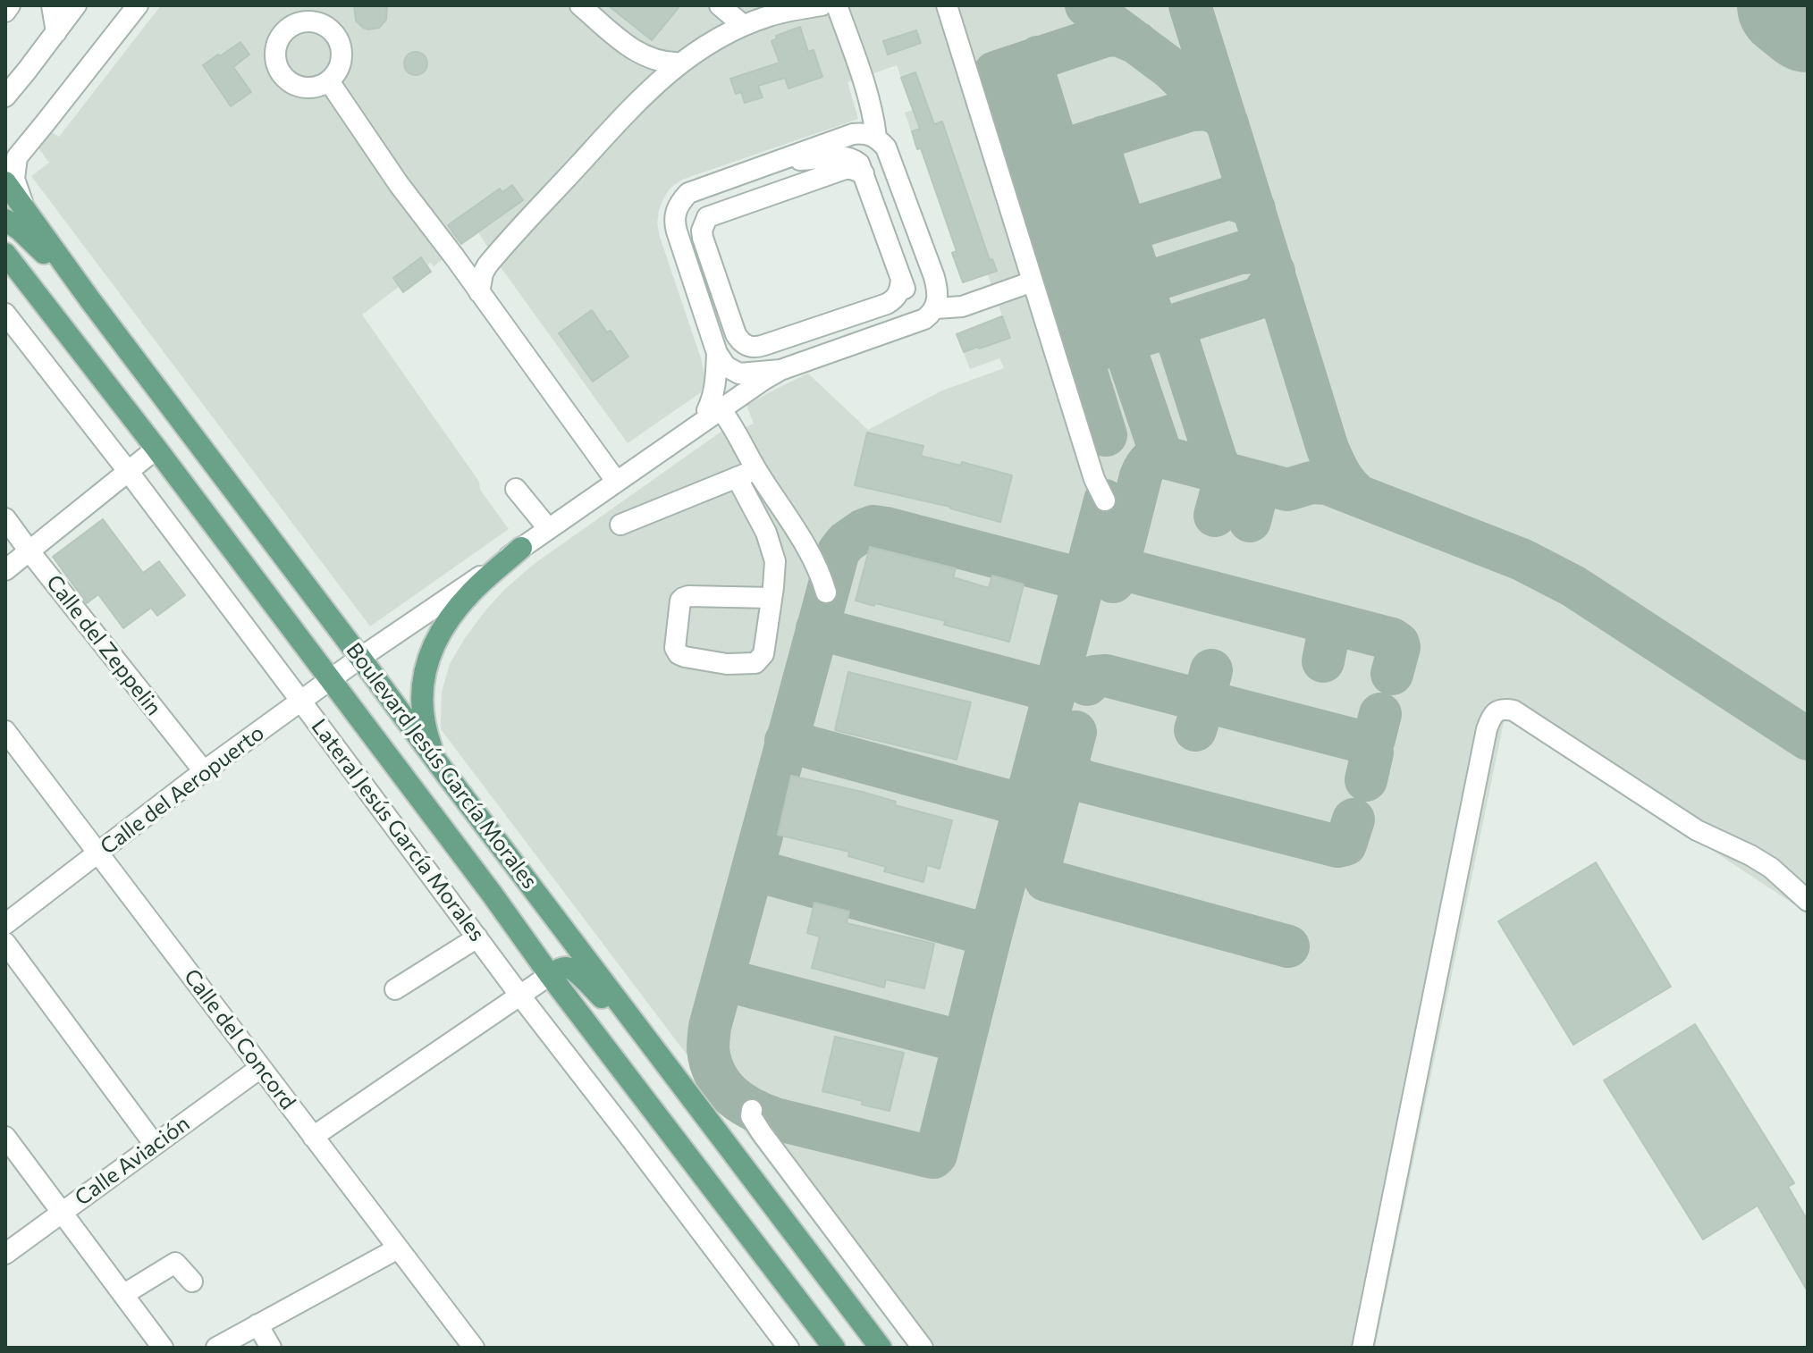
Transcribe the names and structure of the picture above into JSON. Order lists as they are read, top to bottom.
{
  "streets": {
    "main road": ["Boulevard Jesús García Morales"],
    "street": [
      "Calle del Zeppelin",
      "Calle del Aeropuerto",
      "Lateral Jesús García Morales",
      "Calle del Concord",
      "Calle Aviación"
    ]
  },
  "crossings": [
    ["Calle del Zeppelin", "Calle del Aeropuerto"],
    ["Boulevard Jesús García Morales", "Calle del Aeropuerto"],
    ["Calle del Aeropuerto", "Lateral Jesús García Morales"],
    ["Calle del Aeropuerto", "Calle del Concord"],
    ["Calle del Concord", "Calle Aviación"]
  ]
}
